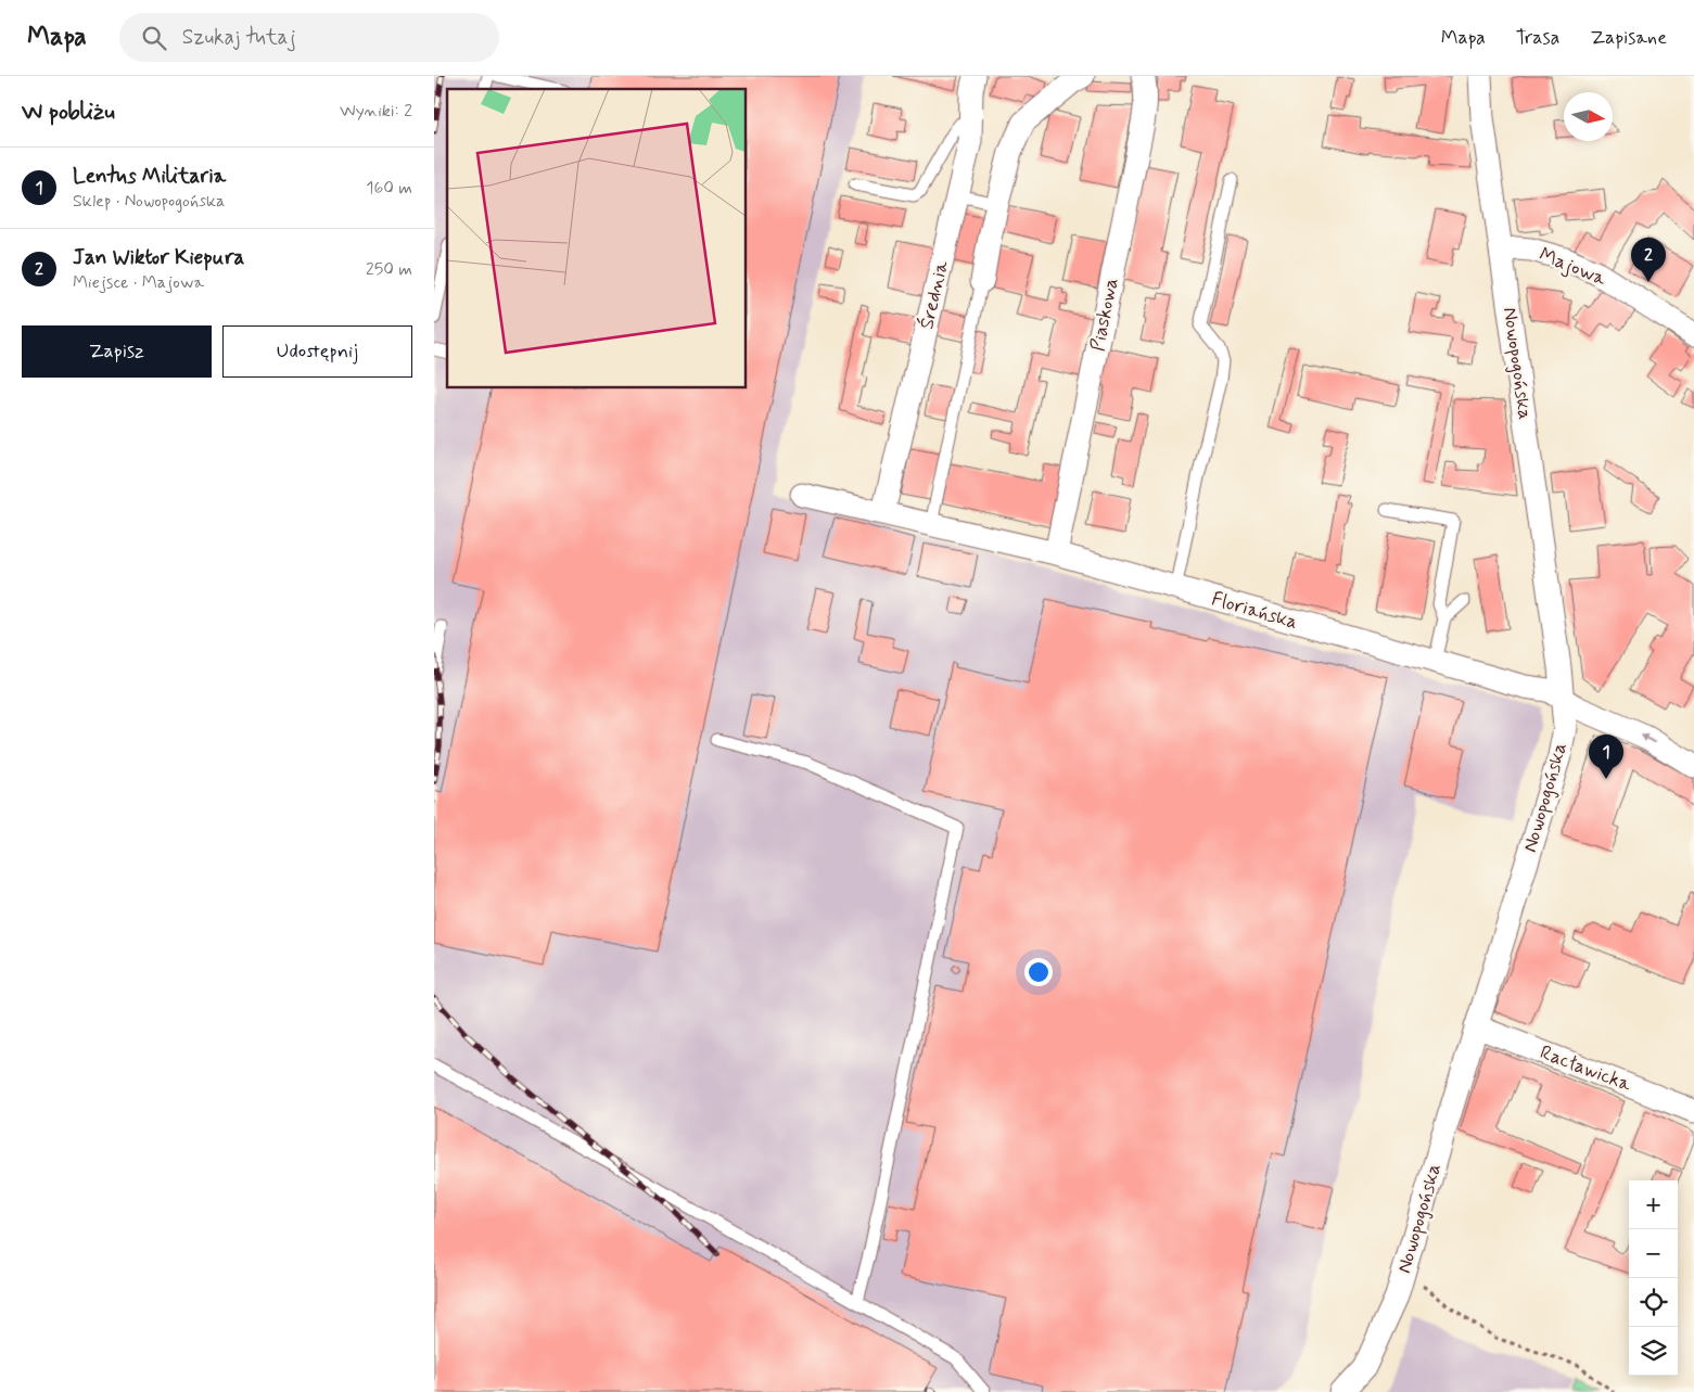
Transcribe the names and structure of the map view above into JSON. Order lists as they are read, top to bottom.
{
  "streets": {
    "street": [
      "Majowa",
      "Średnia",
      "Piaskowa",
      "Nowopogońska",
      "Floriańska",
      "Racławicka"
    ]
  },
  "crossings": [
    ["Majowa", "Nowopogońska"],
    ["Średnia", "Floriańska"],
    ["Piaskowa", "Floriańska"],
    ["Nowopogońska", "Floriańska"],
    ["Nowopogońska", "Racławicka"]
  ],
  "north": "right",
  "page": {
    "header": "Mapa",
    "search": "Szukaj tutaj",
    "nav": ["Mapa", "Trasa", "Zapisane"],
    "heading": ["W pobliżu", "Wyniki: 2"],
    "list": [
      {
        "mark": "1",
        "name": "Lentus Militaria",
        "note": "Sklep · Nowopogońska",
        "value": "160 m"
      },
      {
        "mark": "2",
        "name": "Jan Wiktor Kiepura",
        "note": "Miejsce · Majowa",
        "value": "250 m"
      }
    ],
    "pins": ["2", "1"],
    "buttons": ["Zapisz", "Udostępnij"],
    "map_buttons": ["+", "−"]
  }
}
